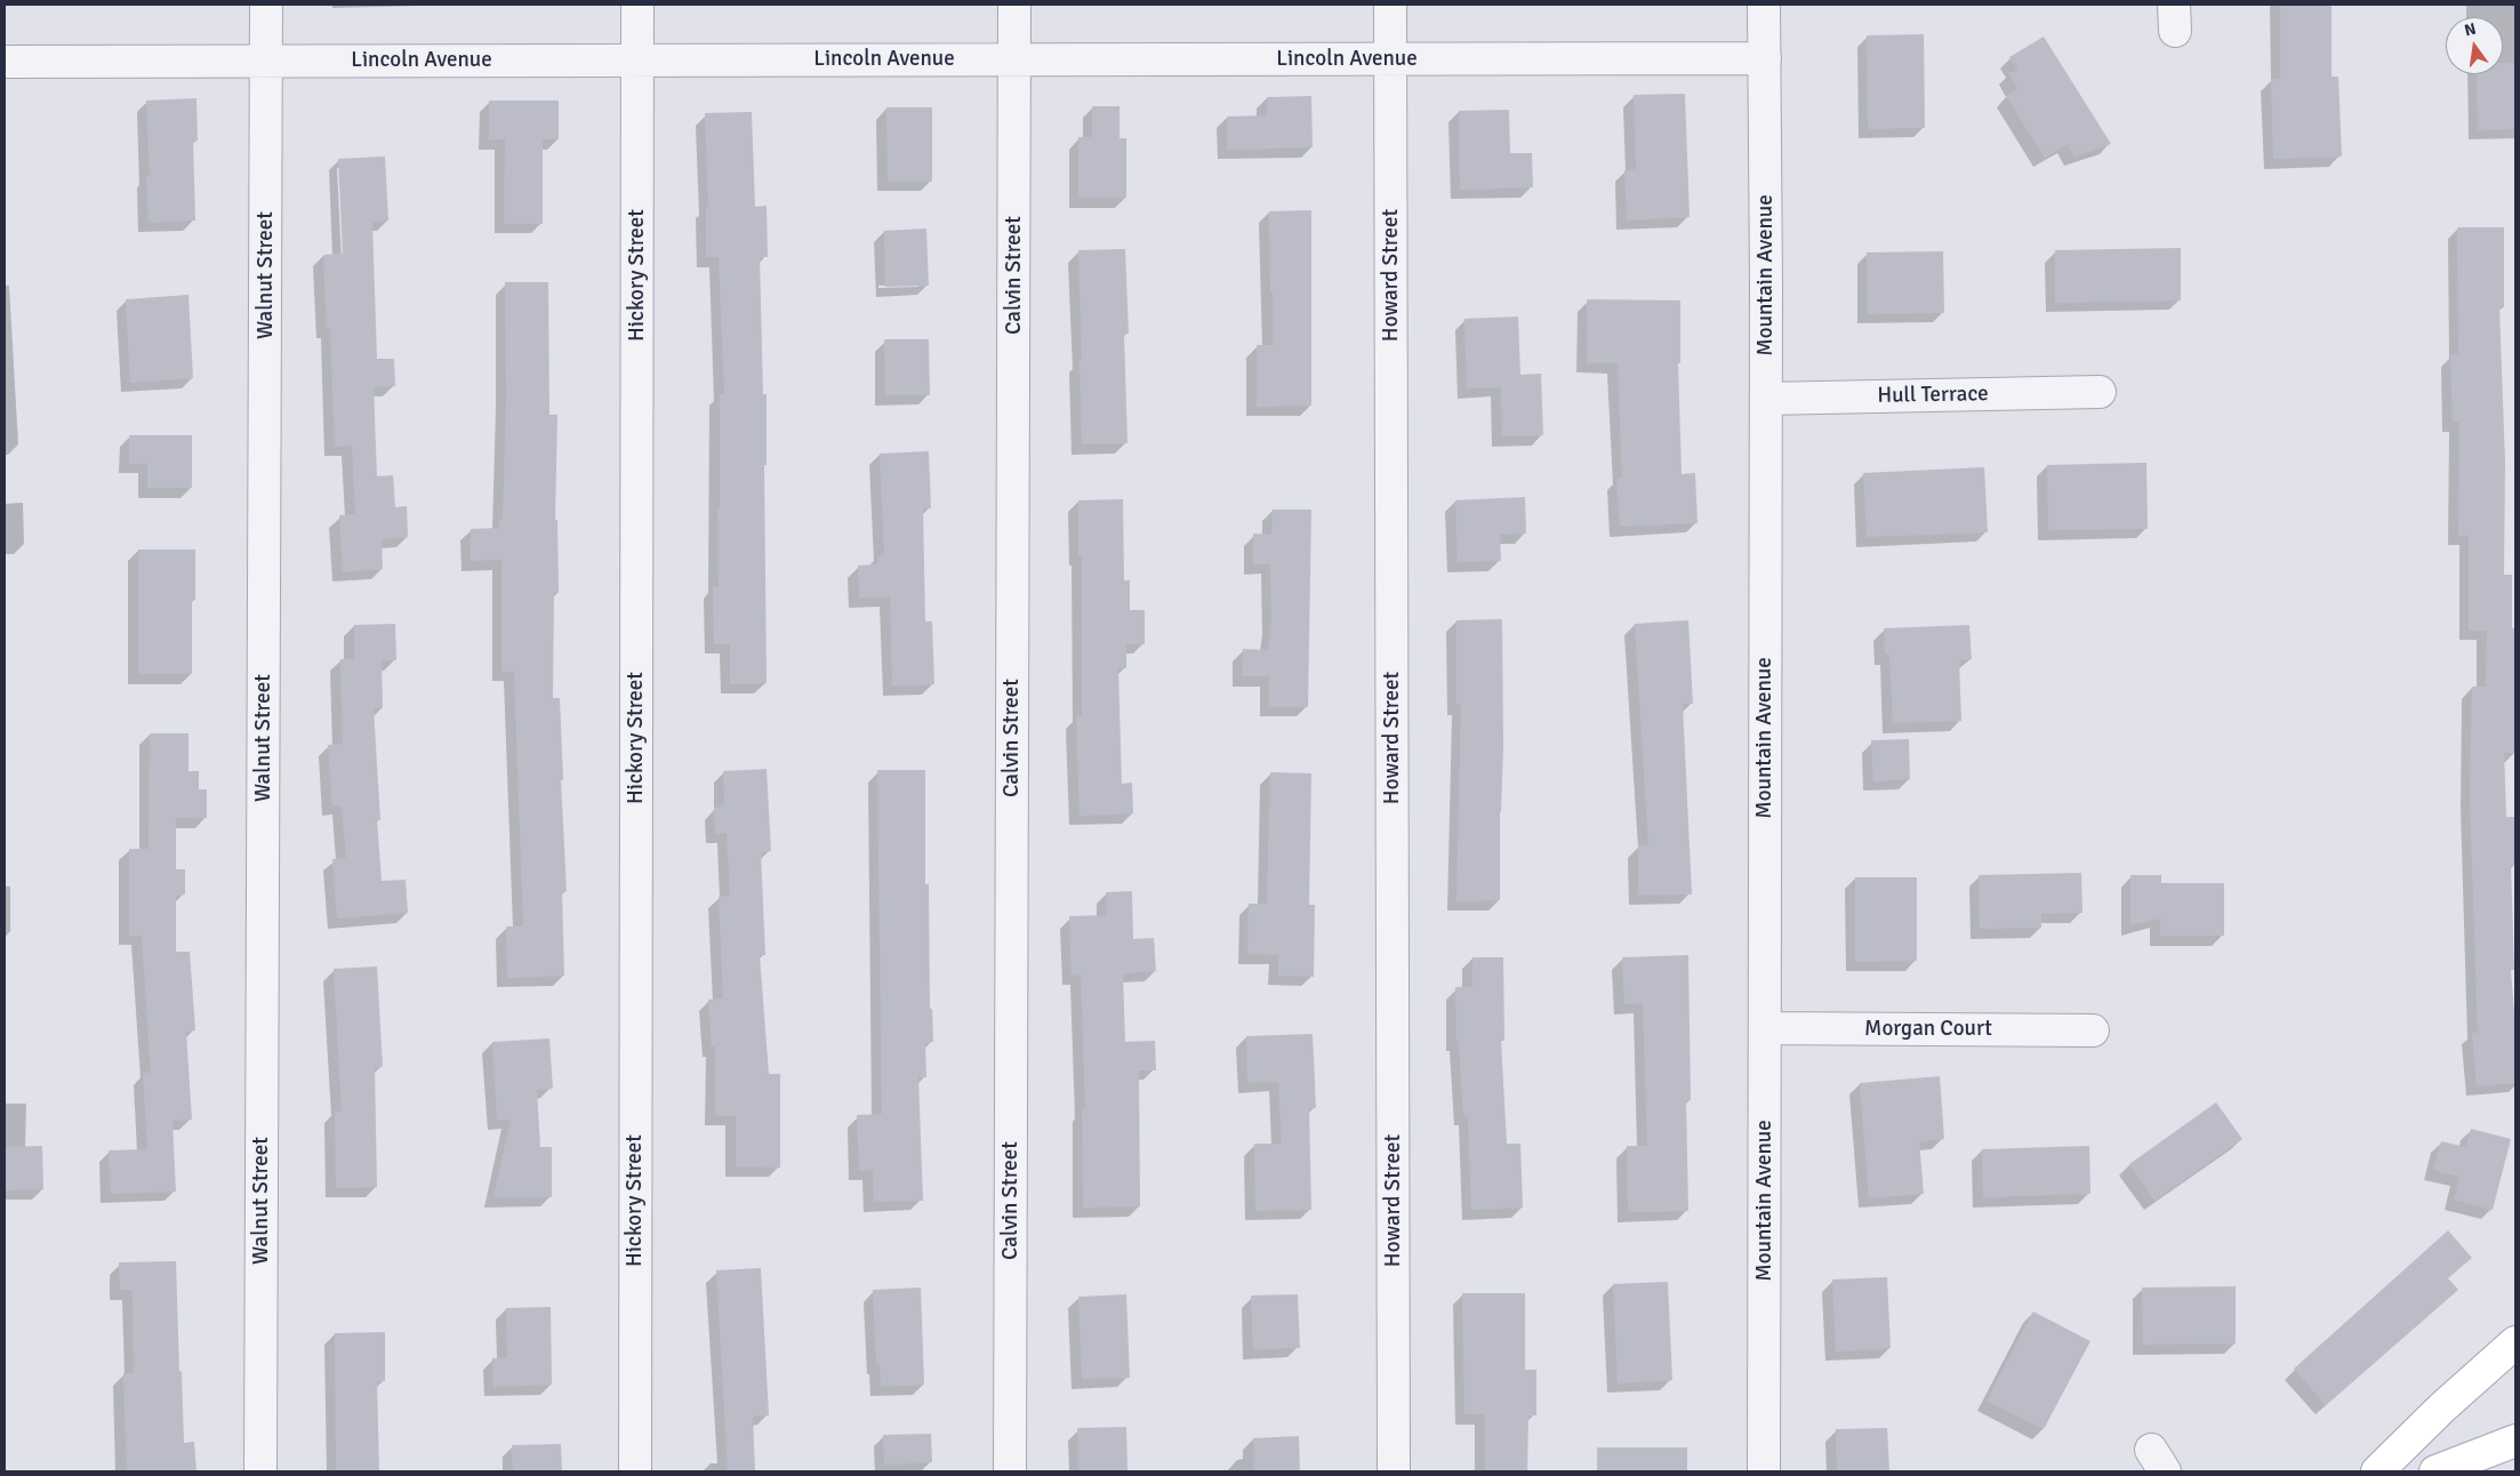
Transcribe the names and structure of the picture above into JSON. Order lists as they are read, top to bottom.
{
  "streets": {
    "street": [
      "Lincoln Avenue",
      "Walnut Street",
      "Hickory Street",
      "Calvin Street",
      "Howard Street",
      "Mountain Avenue",
      "Hull Terrace",
      "Morgan Court"
    ]
  },
  "crossings": [
    ["Lincoln Avenue", "Walnut Street"],
    ["Lincoln Avenue", "Hickory Street"],
    ["Lincoln Avenue", "Calvin Street"],
    ["Lincoln Avenue", "Howard Street"],
    ["Lincoln Avenue", "Mountain Avenue"],
    ["Mountain Avenue", "Hull Terrace"],
    ["Mountain Avenue", "Morgan Court"]
  ],
  "north": "top"
}
